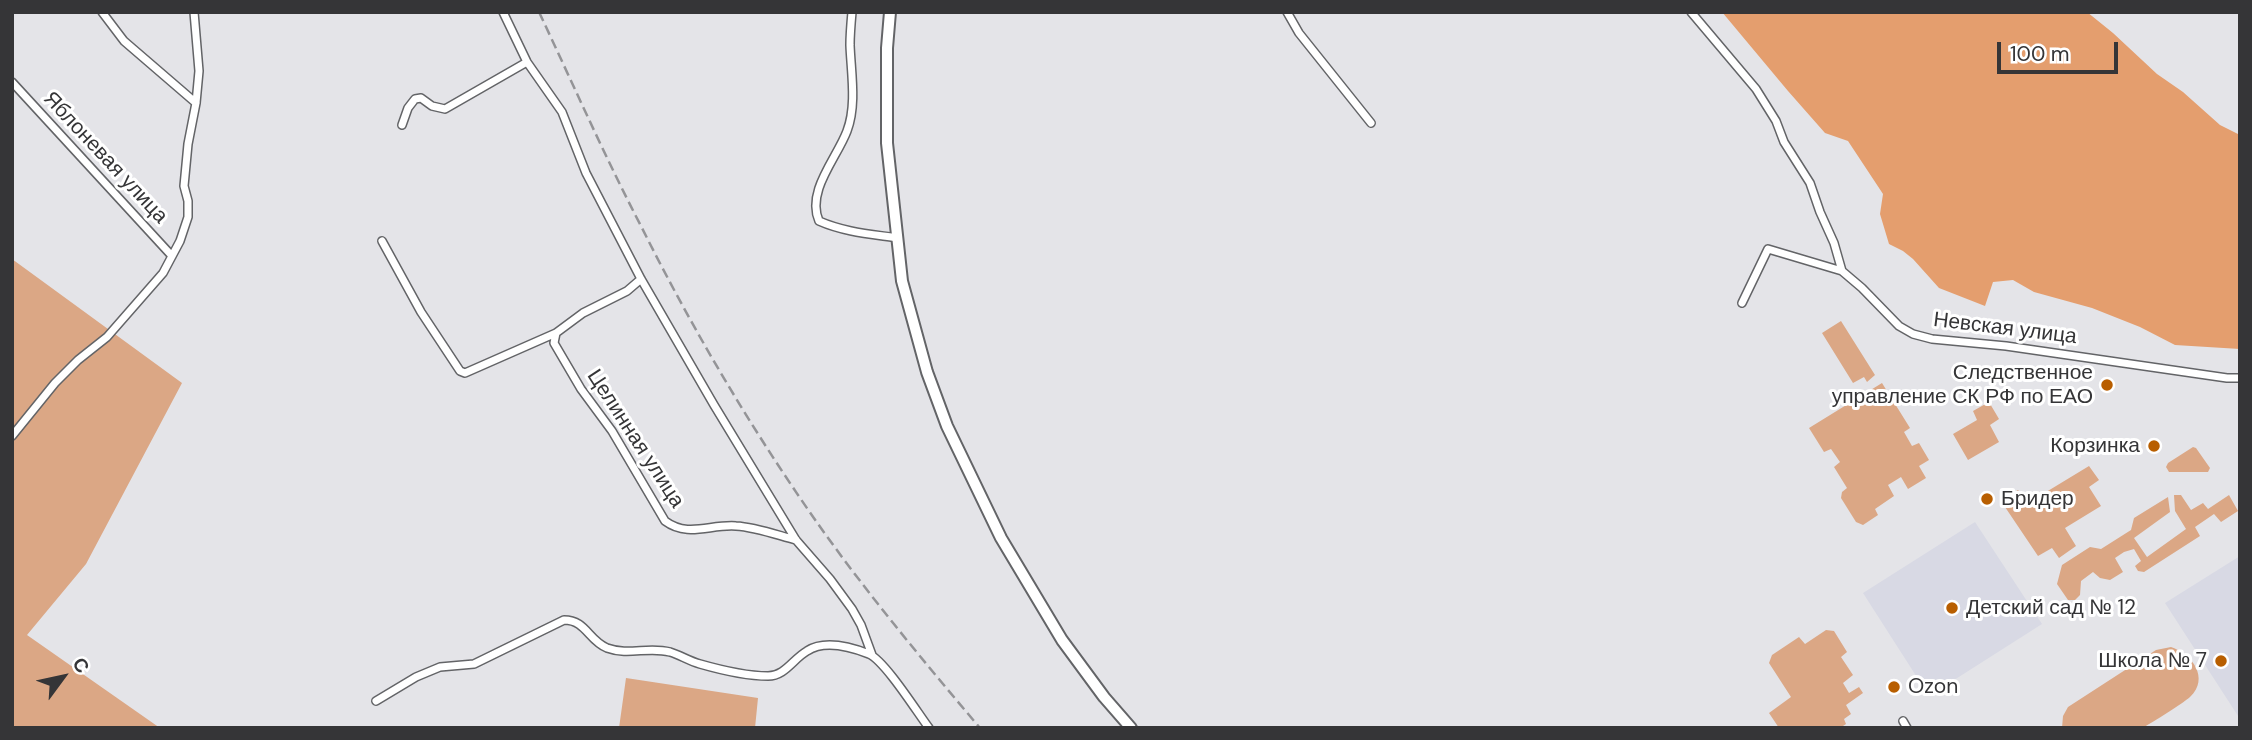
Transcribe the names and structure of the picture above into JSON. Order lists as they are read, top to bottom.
{
  "streets": {
    "street": ["Яблоневая улица", "Невская улица", "Целинная улица"]
  },
  "places": [
    "Следственное управление СК РФ по ЕАО",
    "Корзинка",
    "Бридер",
    "Детский сад № 12",
    "Школа № 7",
    "Ozon"
  ],
  "scale_bar": "100 m",
  "north": "top right"
}
